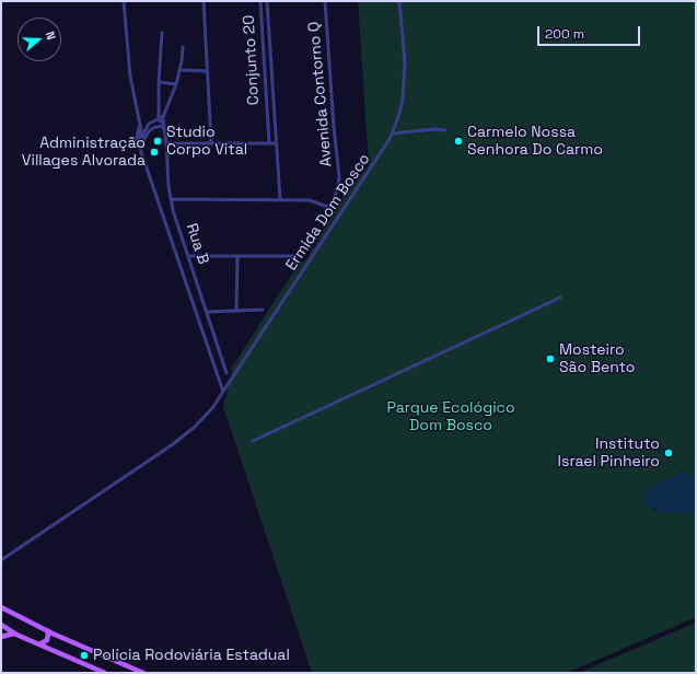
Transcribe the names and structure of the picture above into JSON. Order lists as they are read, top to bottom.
{
  "streets": {
    "street": [
      "Conjunto 20",
      "Avenida Contorno Q",
      "Ermida Dom Bosco",
      "Rua B"
    ]
  },
  "crossings": [
    ["Conjunto 20", "Avenida Contorno Q"],
    ["Avenida Contorno Q", "Rua B"]
  ],
  "parks": ["Parque Ecológico Dom Bosco"],
  "places": [
    "Studio Corpo Vital",
    "Carmelo Nossa Senhora Do Carmo",
    "Administração Villages Alvorada",
    "Mosteiro São Bento",
    "Instituto Israel Pinheiro",
    "Polícia Rodoviária Estadual"
  ],
  "scale_bar": "200 m",
  "north": "right"
}
